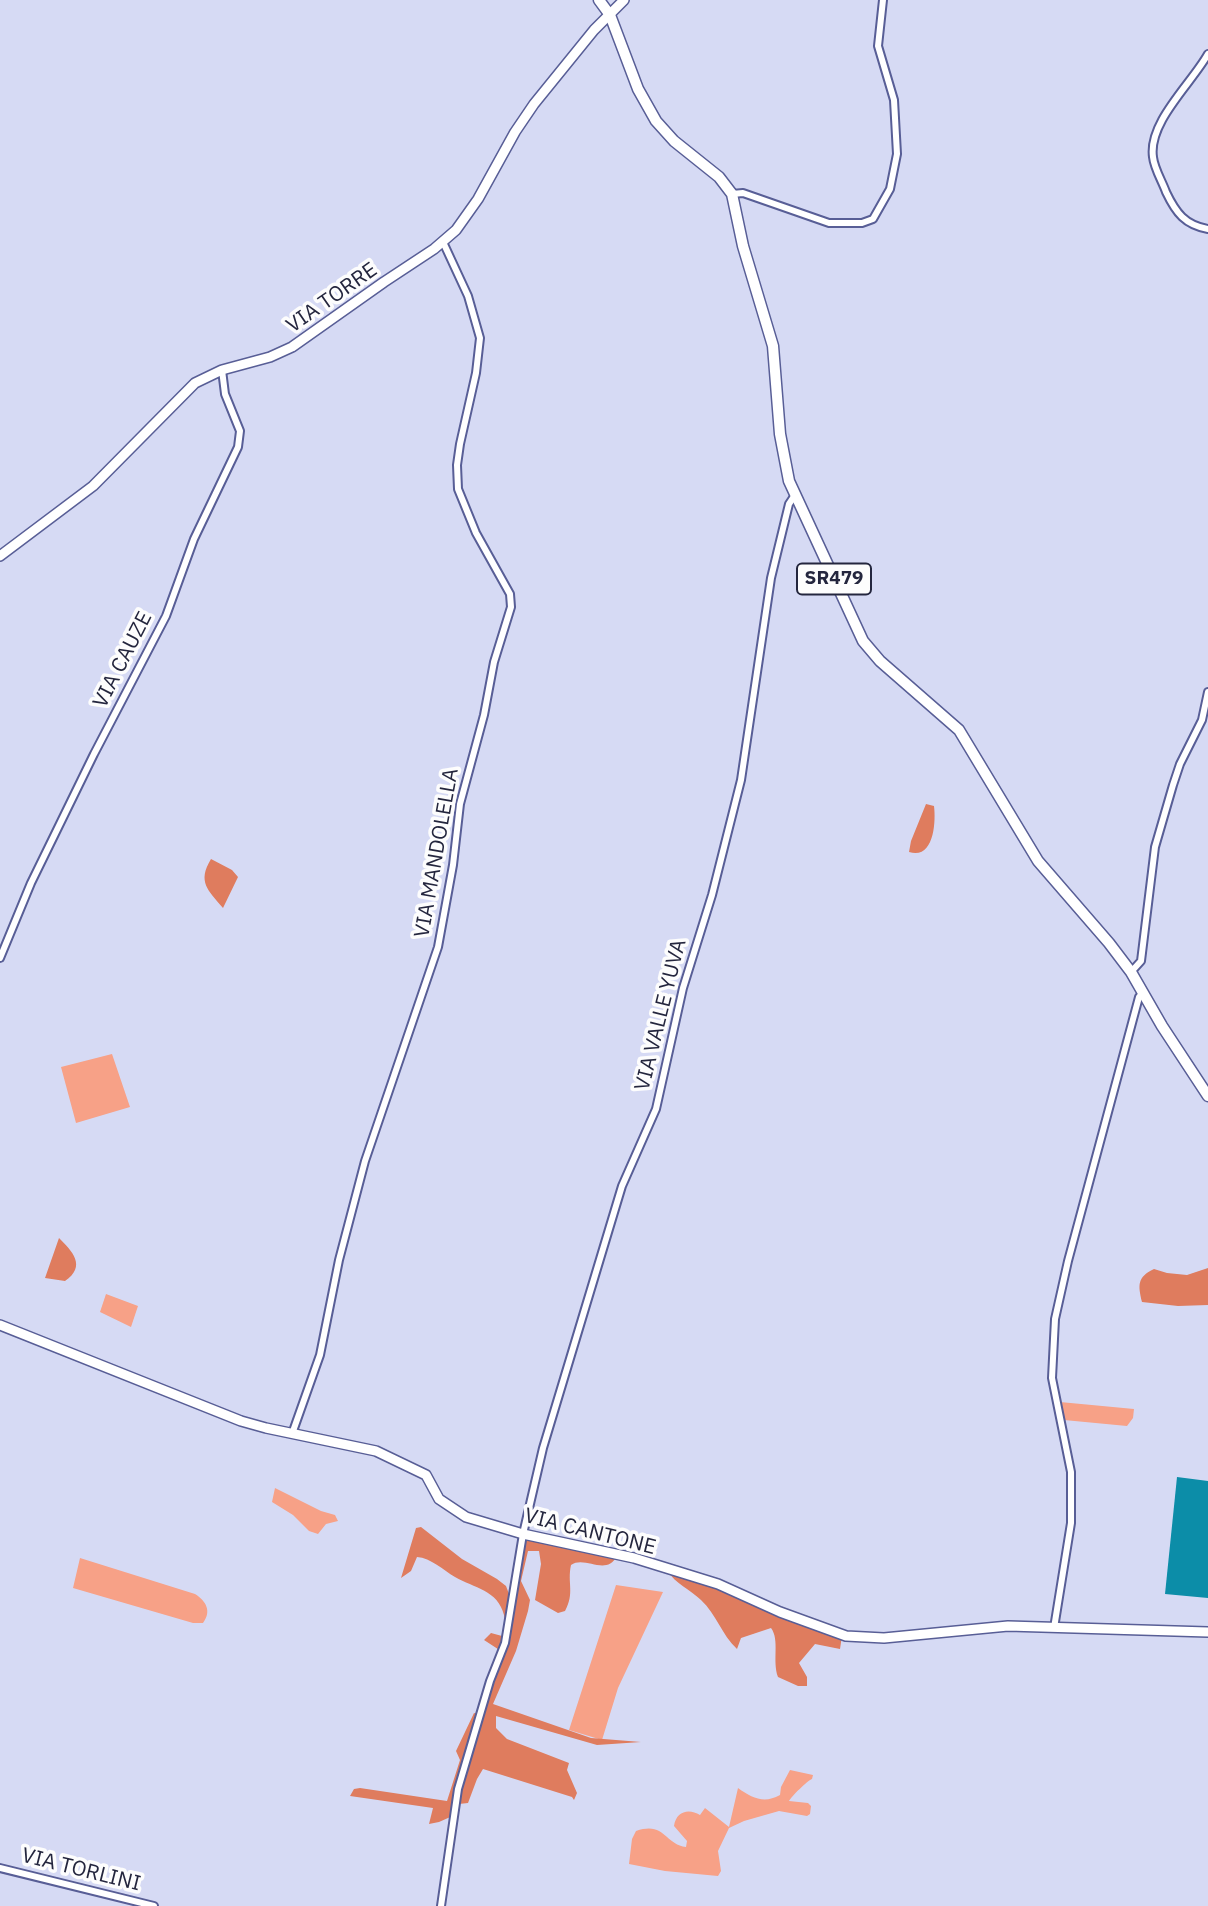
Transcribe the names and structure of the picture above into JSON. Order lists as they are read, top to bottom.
{
  "streets": {
    "main road": ["VIA TORRE", "SR479", "VIA CANTONE"],
    "street": [
      "VIA CAUZE",
      "VIA MANDOLELLA",
      "VIA VALLE YUVA",
      "VIA TORLINI"
    ]
  },
  "crossings": [
    ["VIA TORRE", "VIA CAUZE"],
    ["VIA TORRE", "VIA MANDOLELLA"],
    ["SR479", "VIA VALLE YUVA"],
    ["VIA MANDOLELLA", "VIA CANTONE"],
    ["VIA VALLE YUVA", "VIA CANTONE"]
  ]
}
